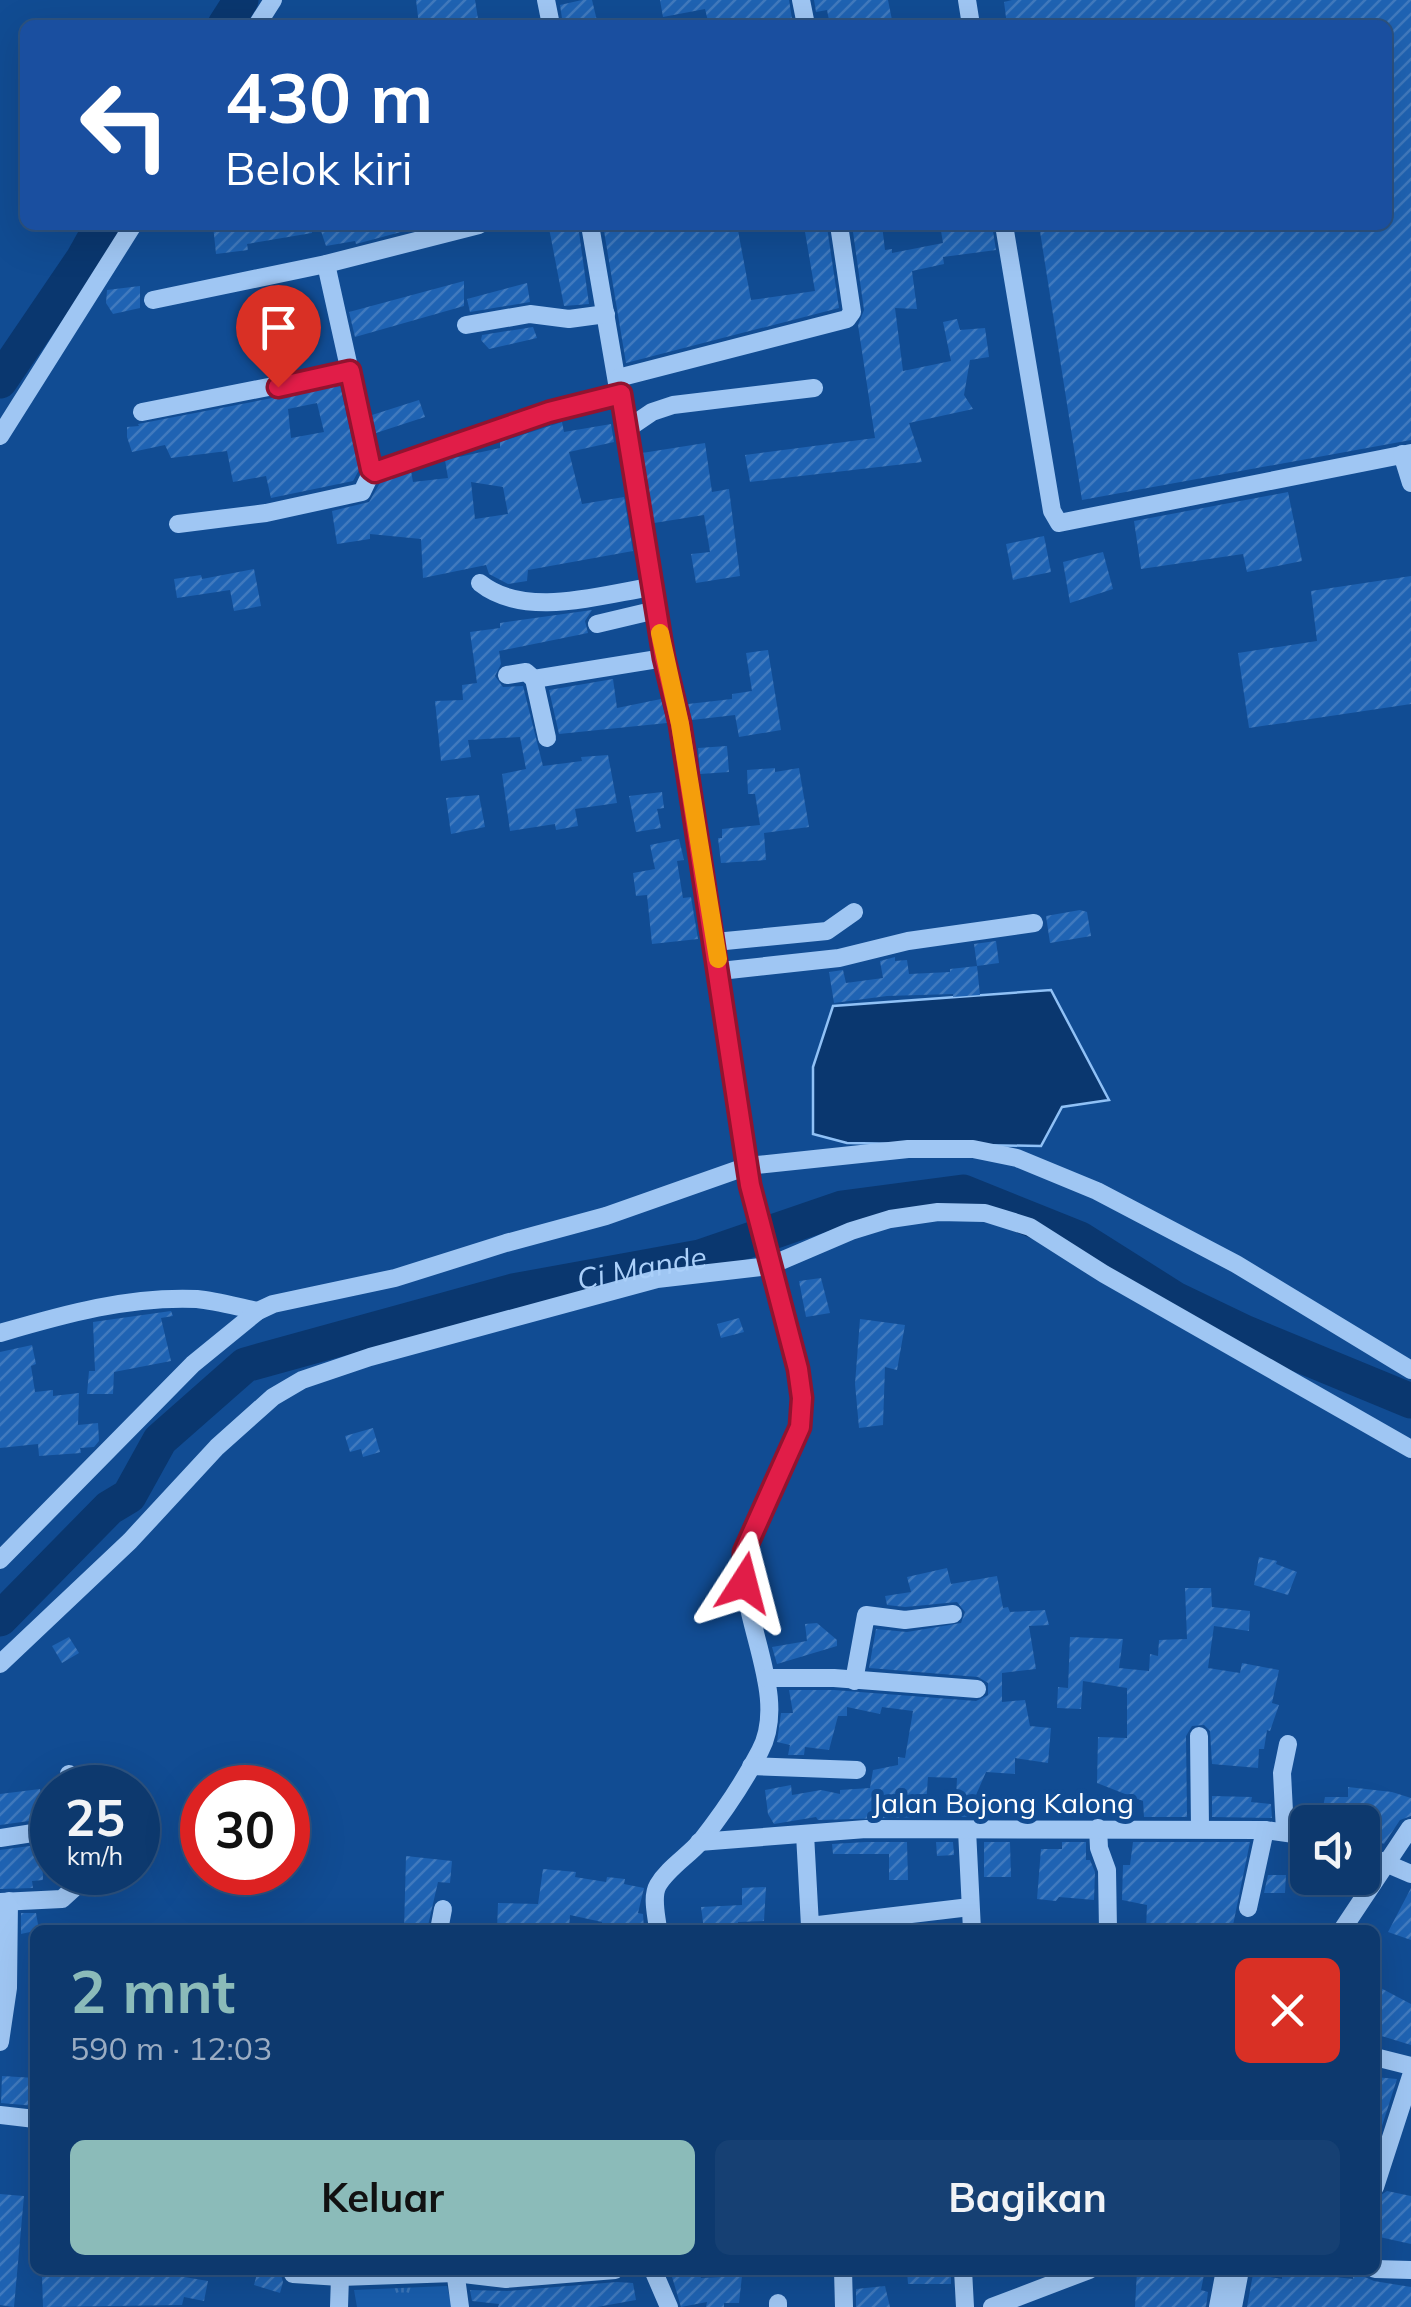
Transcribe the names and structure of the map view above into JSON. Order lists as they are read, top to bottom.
{
  "streets": {
    "street": ["Jalan Bojong Kalong"]
  },
  "water": ["Ci Mande"],
  "page": {
    "turn": ["430 m", "Belok kiri"],
    "speed": "25 km/h",
    "limit": "30",
    "heading": ["2 mnt", "590 m · 12:03"],
    "buttons": ["Keluar", "Bagikan"]
  }
}
